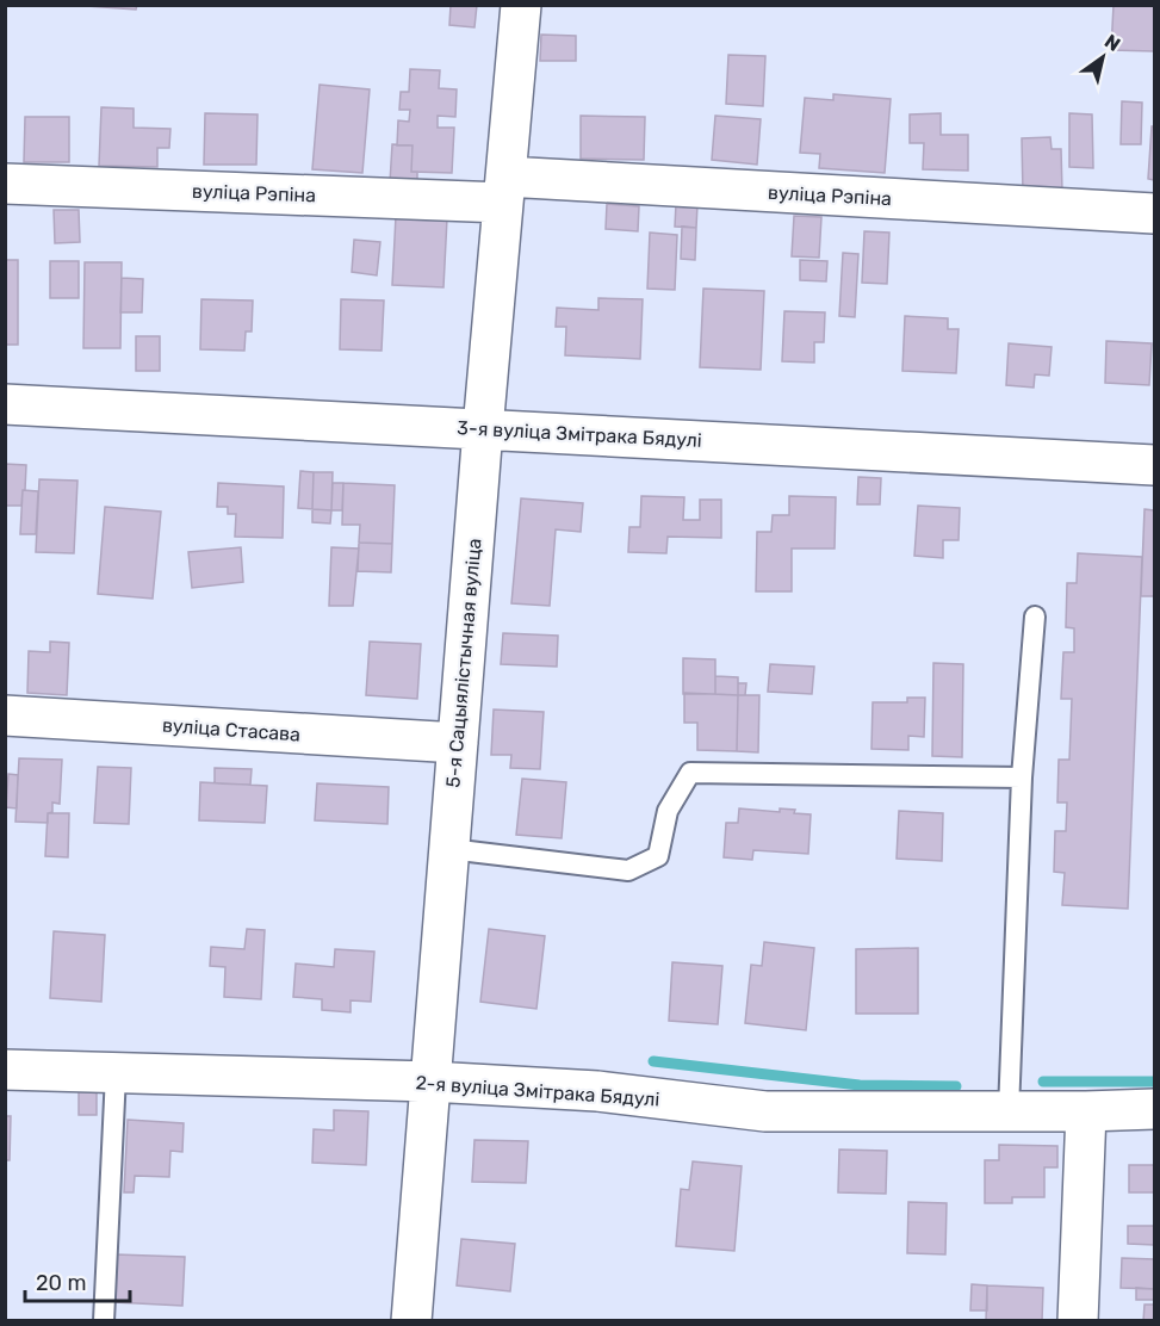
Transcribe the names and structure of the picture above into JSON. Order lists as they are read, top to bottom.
{
  "streets": {
    "street": [
      "вуліца Рэпіна",
      "3-я вуліца Змітрака Бядулі",
      "5-я Сацыялістычная вуліца",
      "вуліца Стасава",
      "2-я вуліца Змітрака Бядулі"
    ]
  },
  "crossings": [
    ["вуліца Рэпіна", "5-я Сацыялістычная вуліца"],
    ["3-я вуліца Змітрака Бядулі", "5-я Сацыялістычная вуліца"],
    ["5-я Сацыялістычная вуліца", "вуліца Стасава"],
    ["5-я Сацыялістычная вуліца", "2-я вуліца Змітрака Бядулі"]
  ],
  "scale_bar": "20 m",
  "north": "top right"
}
